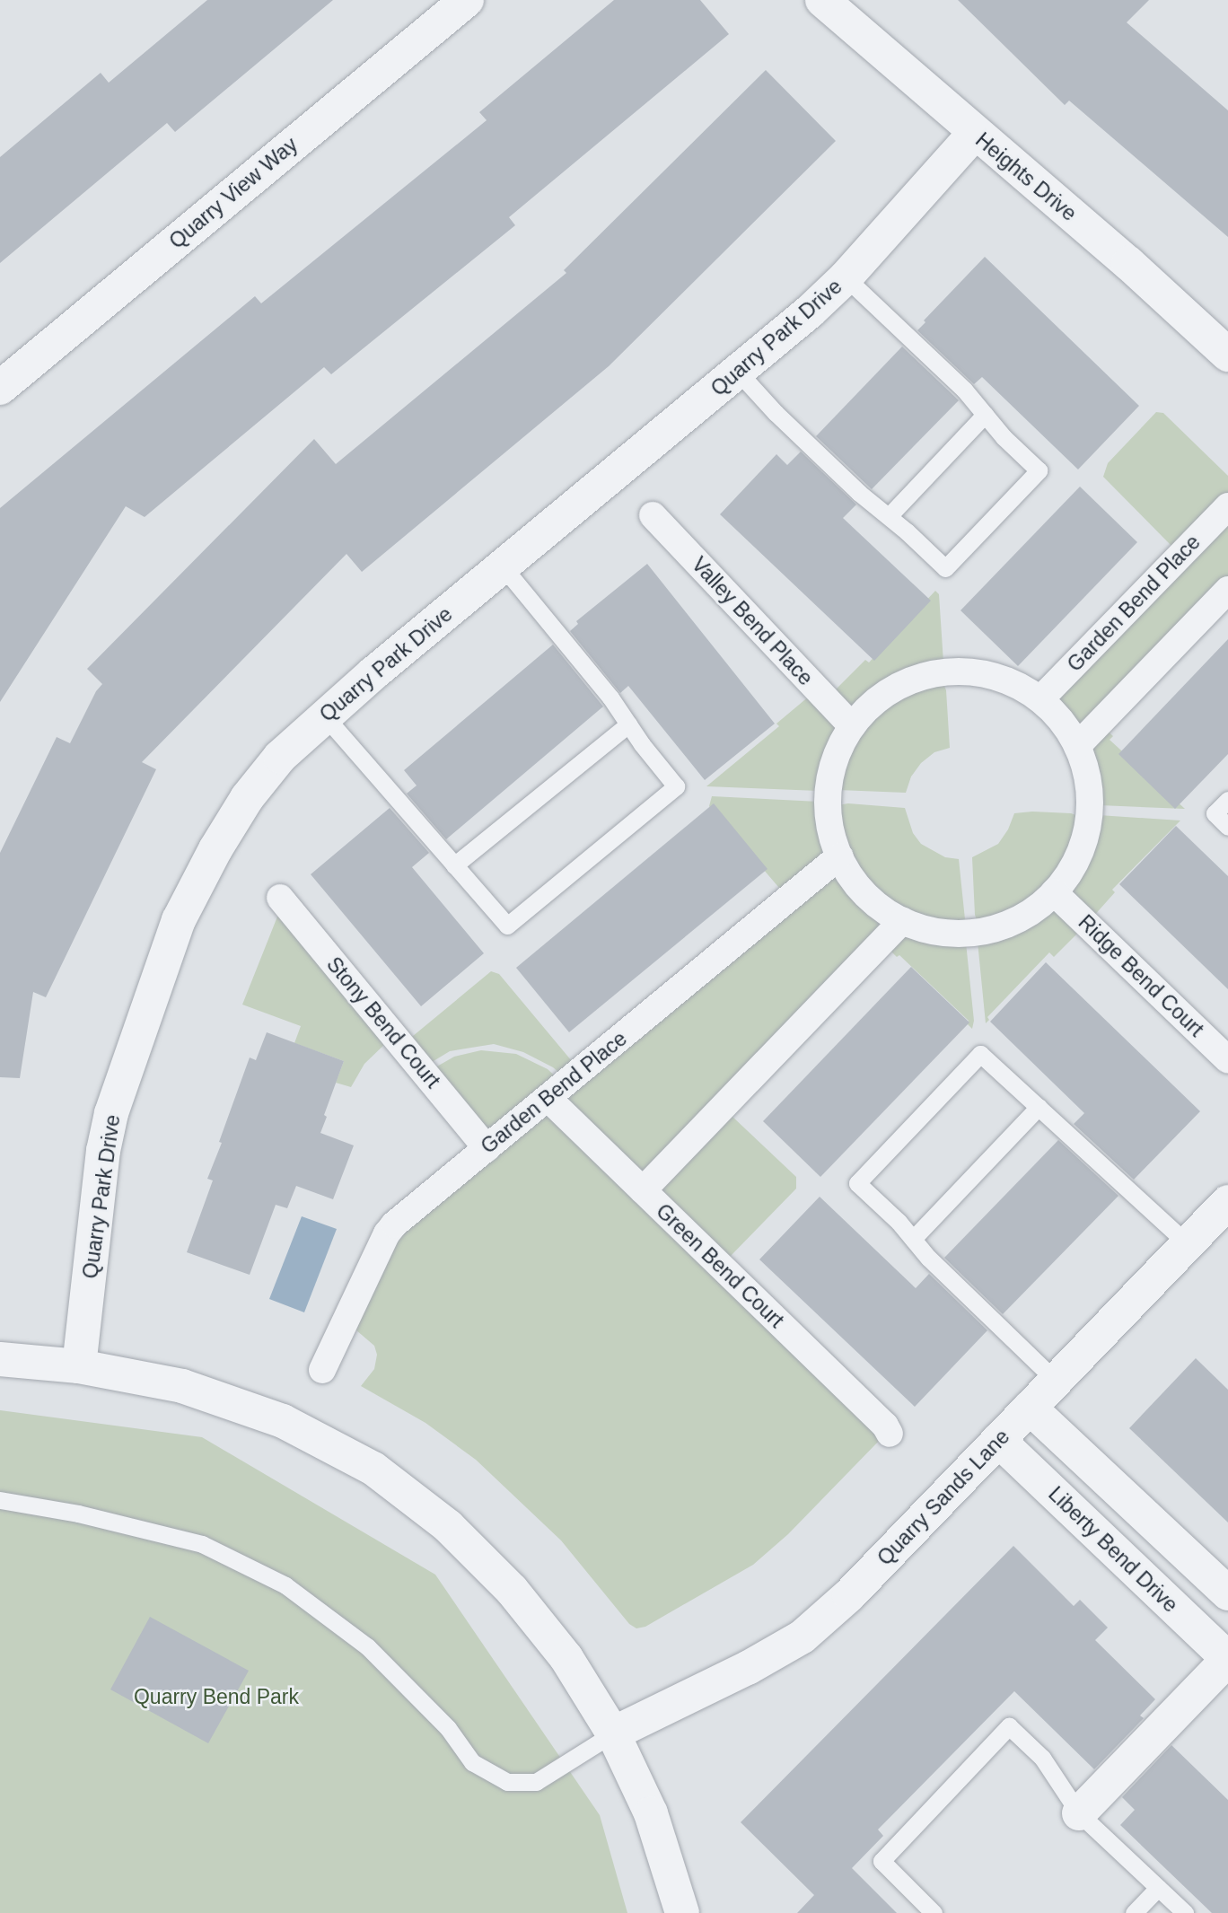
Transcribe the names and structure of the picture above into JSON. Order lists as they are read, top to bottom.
{
  "streets": {
    "street": [
      "Heights Drive",
      "Quarry View Way",
      "Quarry Park Drive",
      "Garden Bend Place",
      "Valley Bend Place",
      "Ridge Bend Court",
      "Stony Bend Court",
      "Green Bend Court",
      "Quarry Sands Lane",
      "Liberty Bend Drive"
    ]
  },
  "crossings": [
    ["Heights Drive", "Quarry Park Drive"],
    ["Garden Bend Place", "Stony Bend Court"],
    ["Garden Bend Place", "Green Bend Court"],
    ["Quarry Sands Lane", "Liberty Bend Drive"]
  ],
  "parks": ["Quarry Bend Park"]
}
